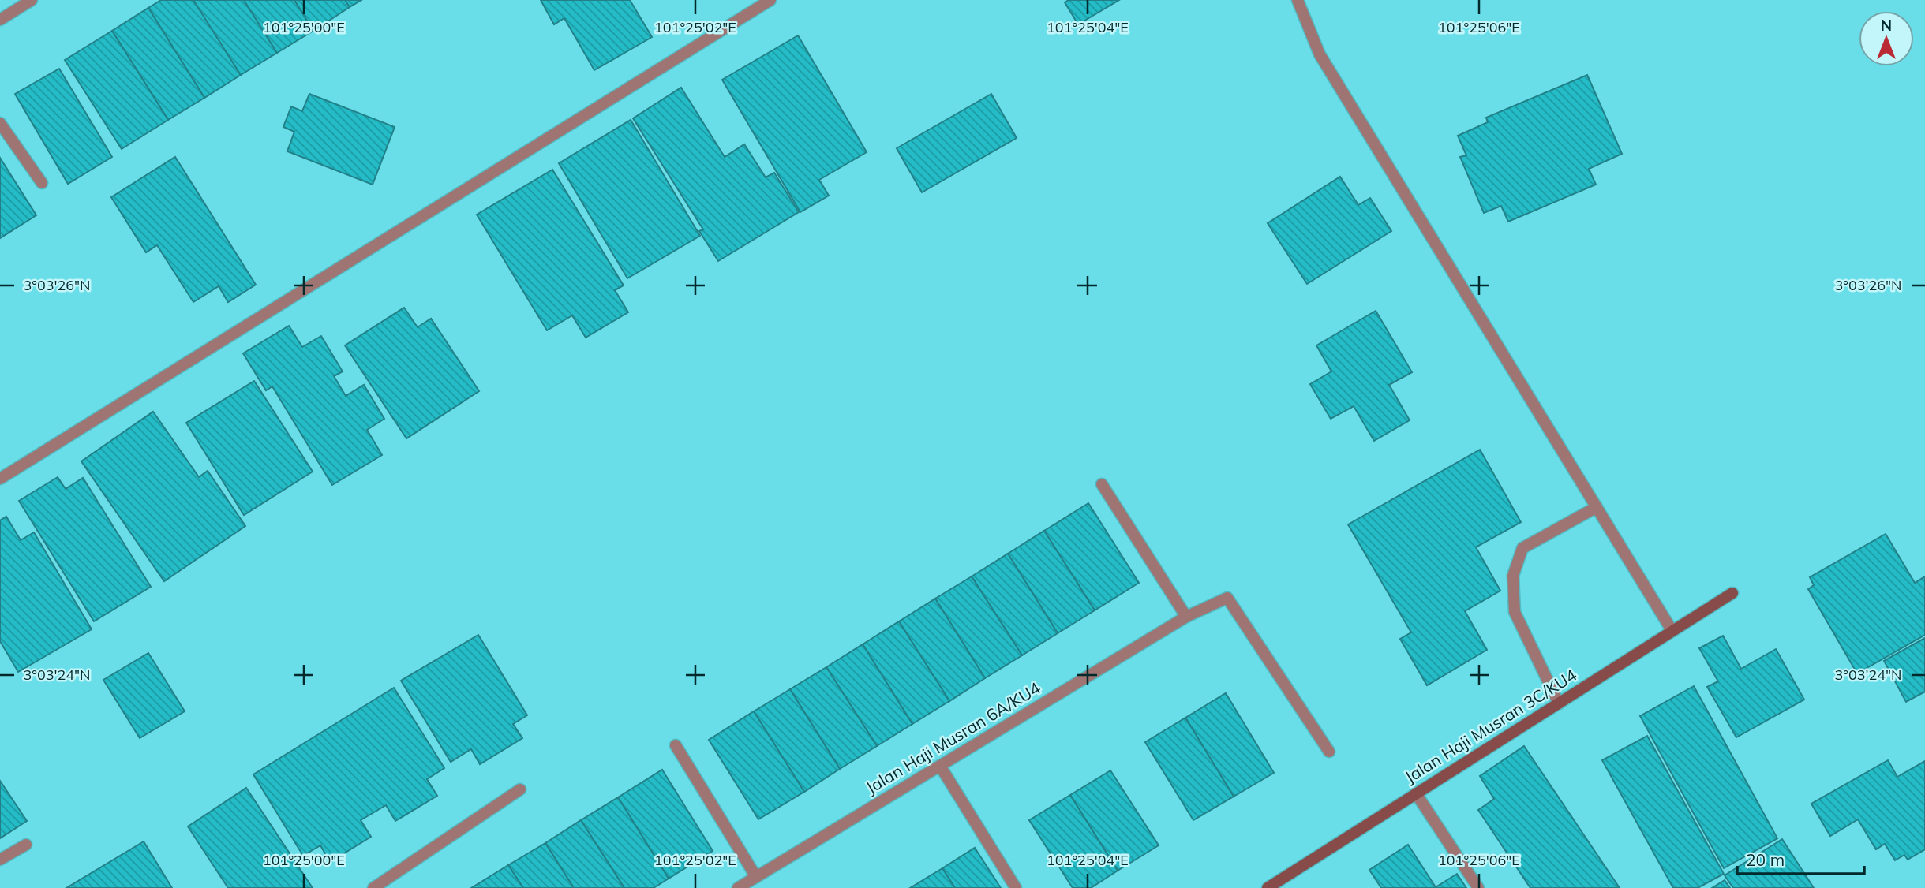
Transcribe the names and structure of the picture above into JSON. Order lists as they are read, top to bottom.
{
  "streets": {
    "street": ["Jalan Haji Musran 3C/KU4", "Jalan Haji Musran 6A/KU4"]
  },
  "scale_bar": "20 m",
  "north": "top",
  "coordinates": [
    "101°25'00\"E",
    "101°25'02\"E",
    "101°25'04\"E",
    "101°25'06\"E",
    "3°03'26\"N",
    "3°03'24\"N"
  ]
}
